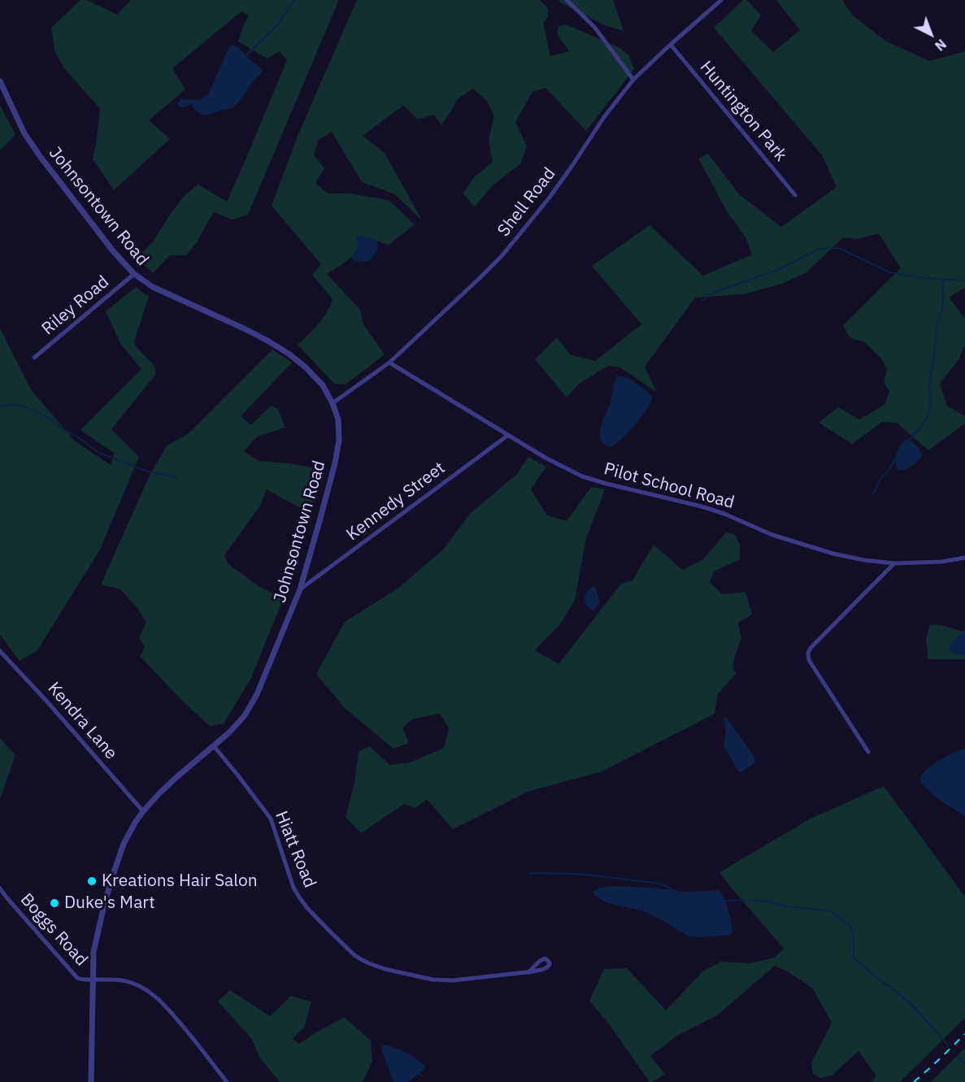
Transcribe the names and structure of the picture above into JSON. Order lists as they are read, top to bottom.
{
  "streets": {
    "street": [
      "Huntington Park",
      "Shell Road",
      "Johnsontown Road",
      "Riley Road",
      "Pilot School Road",
      "Kennedy Street",
      "Kendra Lane",
      "Hiatt Road",
      "Boggs Road"
    ]
  },
  "crossings": [
    ["Huntington Park", "Shell Road"],
    ["Shell Road", "Johnsontown Road"],
    ["Shell Road", "Pilot School Road"],
    ["Johnsontown Road", "Riley Road"],
    ["Johnsontown Road", "Kennedy Street"],
    ["Johnsontown Road", "Kendra Lane"],
    ["Johnsontown Road", "Hiatt Road"],
    ["Johnsontown Road", "Boggs Road"],
    ["Pilot School Road", "Kennedy Street"]
  ],
  "places": ["Kreations Hair Salon", "Duke's Mart"],
  "north": "bottom right"
}
